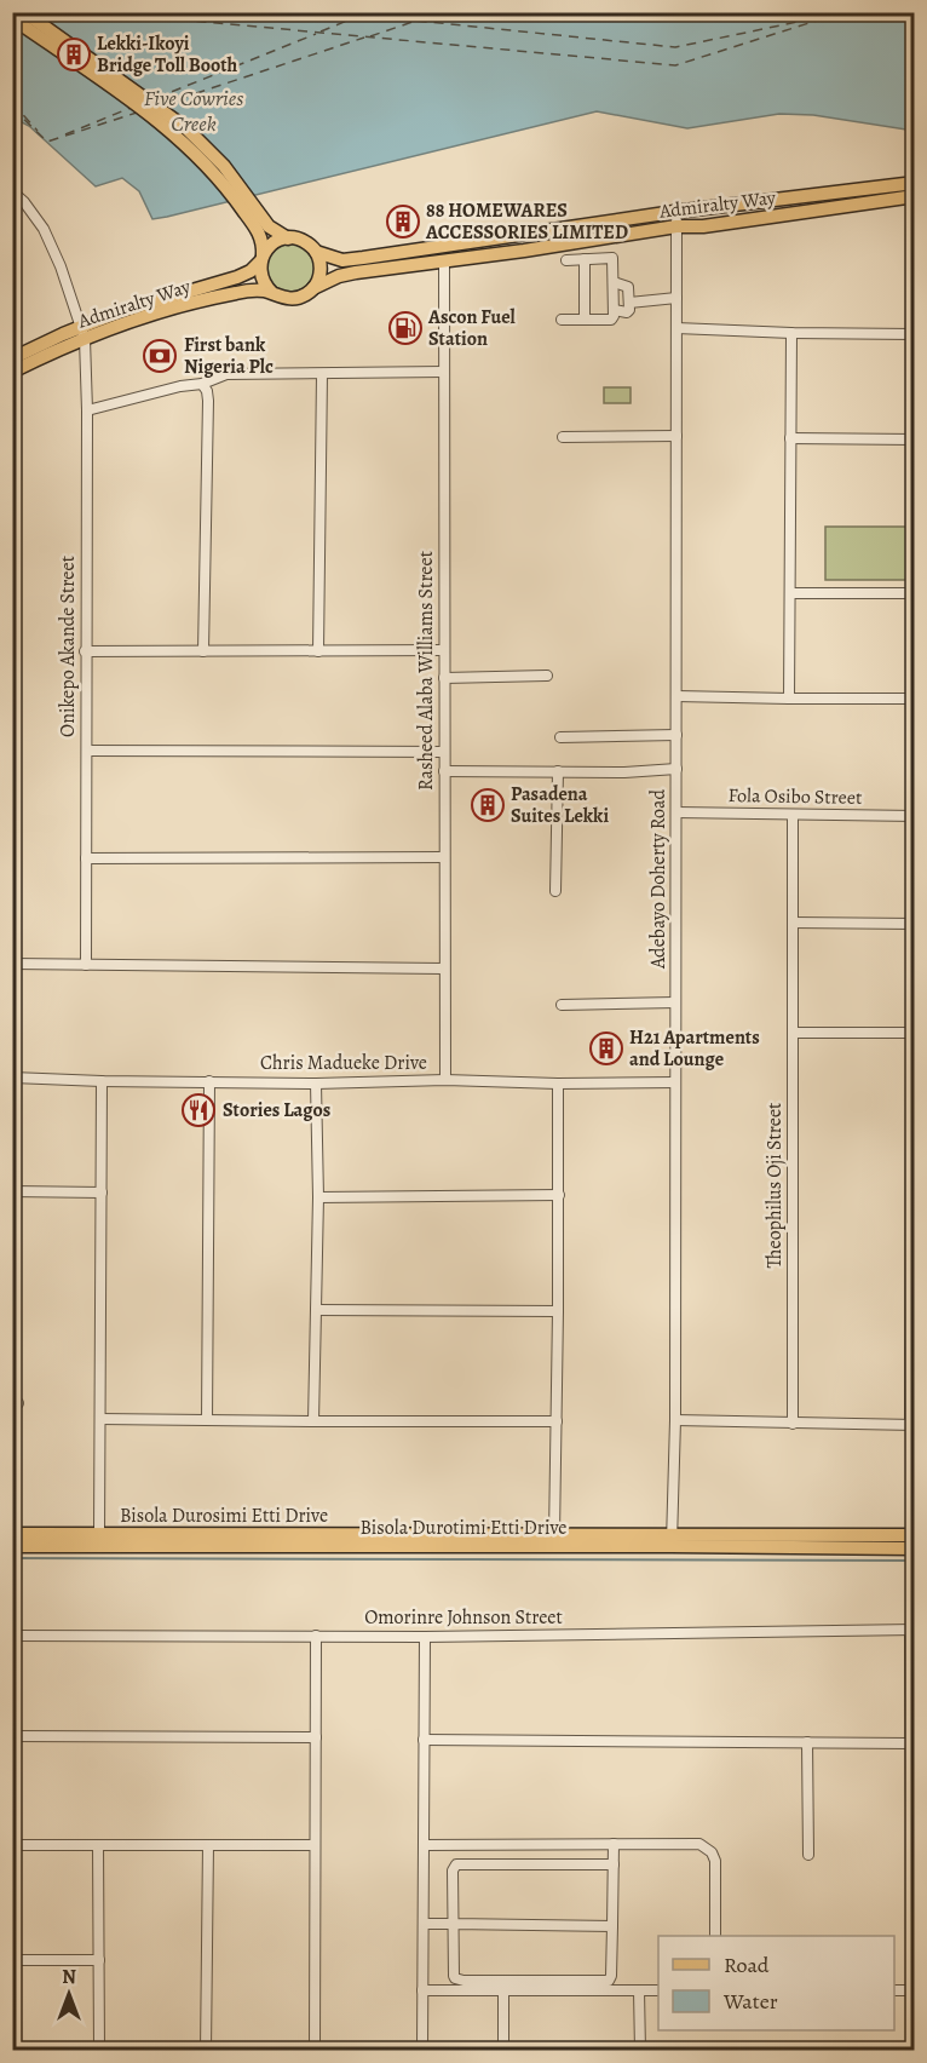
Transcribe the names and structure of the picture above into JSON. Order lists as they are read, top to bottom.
{
  "streets": {
    "main road": ["Admiralty Way", "Bisola Durosimi Etti Drive", "Bisola Durotimi Etti Drive"],
    "street": [
      "Onikepo Akande Street",
      "Rasheed Alaba Williams Street",
      "Fola Osibo Street",
      "Adebayo Doherty Road",
      "Chris Madueke Drive",
      "Theophilus Oji Street",
      "Omorinre Johnson Street"
    ]
  },
  "crossings": [
    ["Admiralty Way", "Onikepo Akande Street"],
    ["Admiralty Way", "Rasheed Alaba Williams Street"],
    ["Admiralty Way", "Adebayo Doherty Road"],
    ["Rasheed Alaba Williams Street", "Chris Madueke Drive"],
    ["Fola Osibo Street", "Adebayo Doherty Road"],
    ["Fola Osibo Street", "Theophilus Oji Street"],
    ["Adebayo Doherty Road", "Chris Madueke Drive"],
    ["Adebayo Doherty Road", "Bisola Durosimi Etti Drive"],
    ["Adebayo Doherty Road", "Bisola Durotimi Etti Drive"],
    ["Bisola Durosimi Etti Drive", "Bisola Durotimi Etti Drive"]
  ],
  "water": ["Five Cowries Creek"],
  "places": {
    "building": [
      "Lekki-Ikoyi Bridge Toll Booth",
      "88 HOMEWARES ACCESSORIES LIMITED",
      "Pasadena Suites Lekki",
      "H21 Apartments and Lounge"
    ],
    "fuel station": ["Ascon Fuel Station"],
    "bank": ["First bank Nigeria Plc"],
    "restaurant": ["Stories Lagos"]
  },
  "legend": ["Road", "Water"],
  "north": "top"
}
